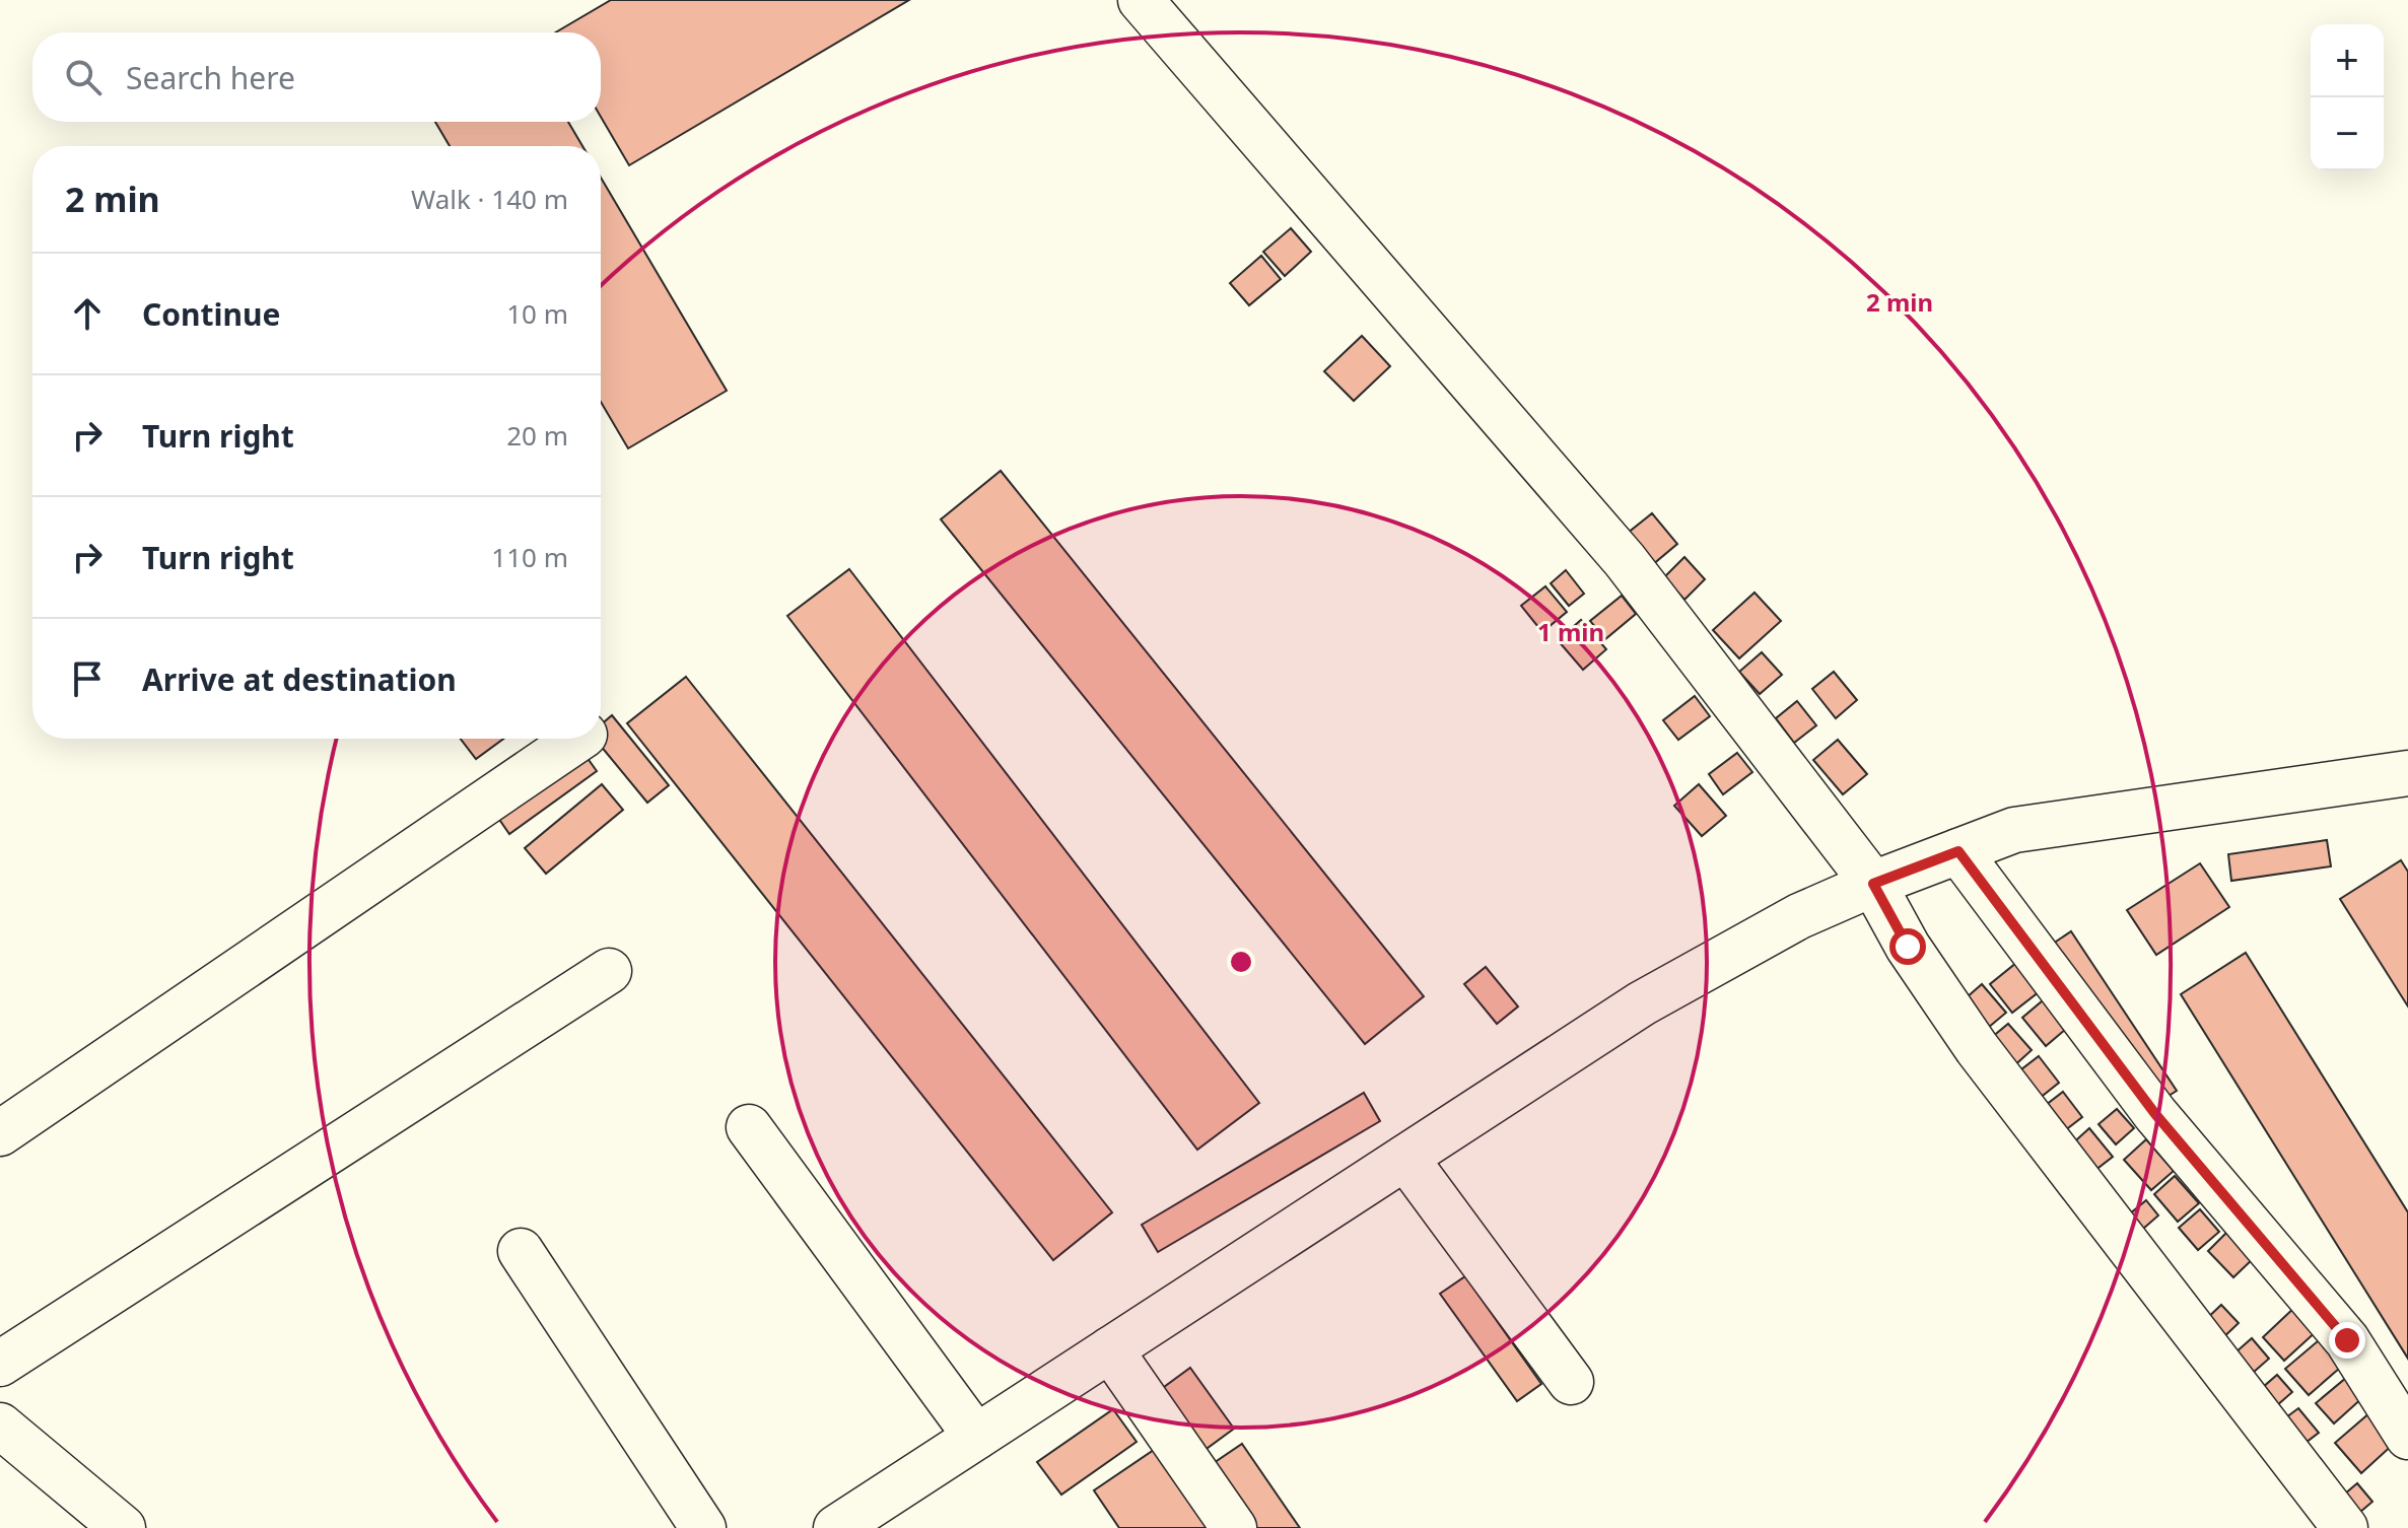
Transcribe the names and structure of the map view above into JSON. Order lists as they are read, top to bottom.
{
  "page": {
    "map_buttons": ["+", "−"],
    "search": "Search here",
    "heading": ["2 min", "Walk · 140 m"],
    "list": [
      ["Continue", "10 m"],
      ["Turn right", "20 m"],
      ["Turn right", "110 m"],
      "Arrive at destination"
    ]
  },
  "rings": ["2 min", "1 min"]
}
